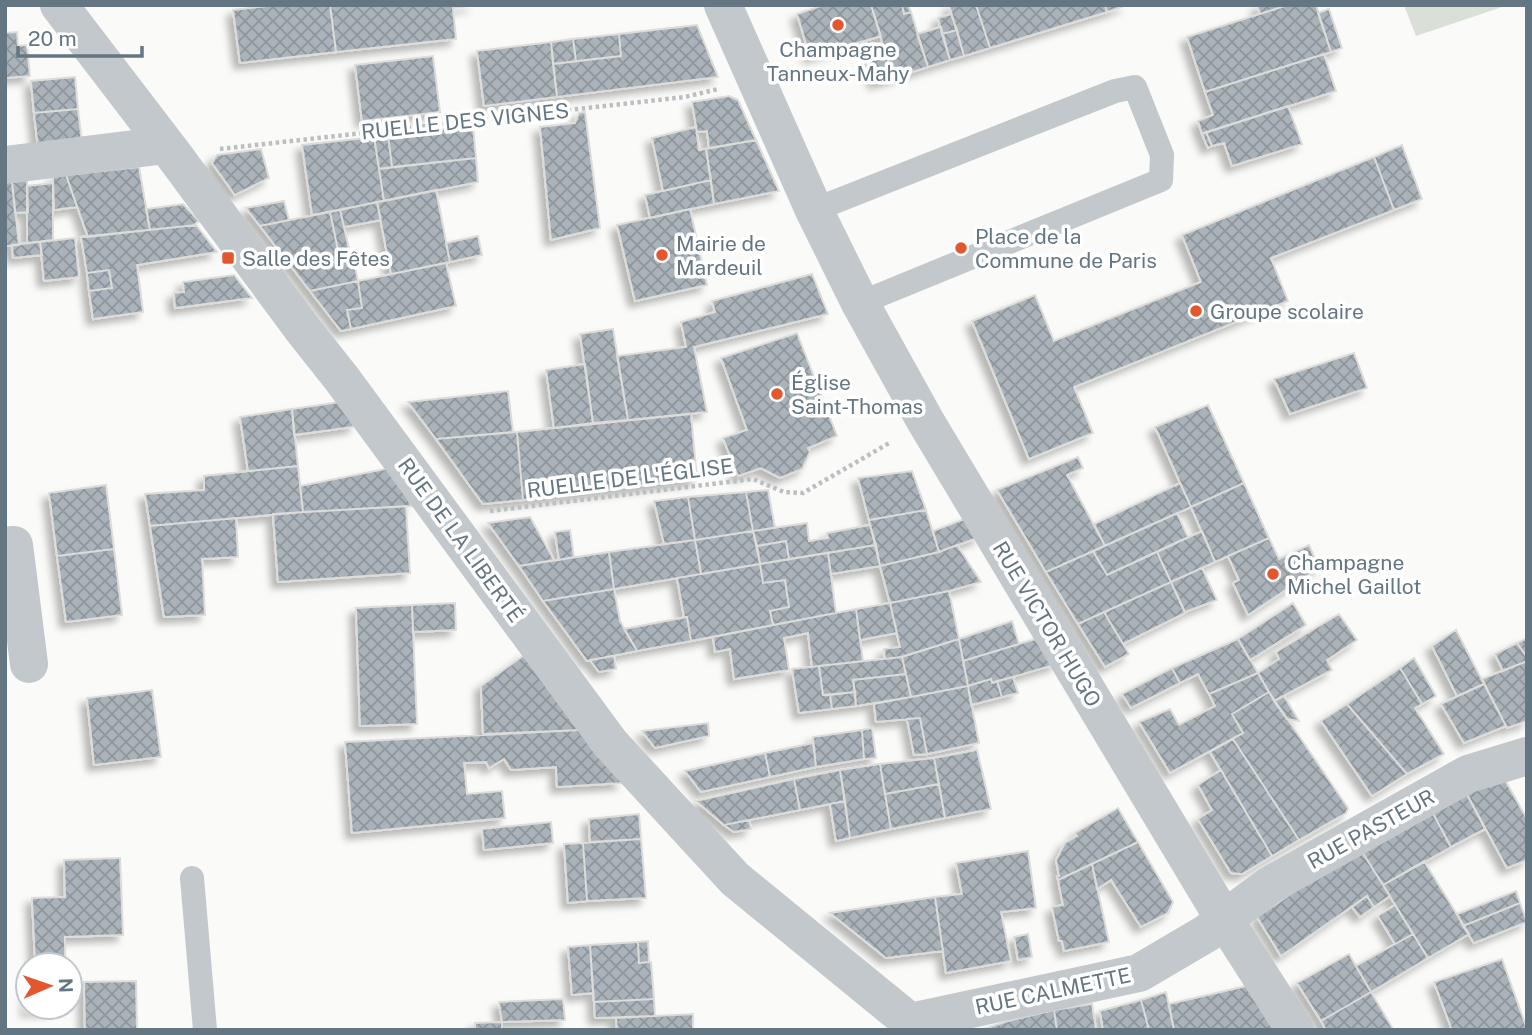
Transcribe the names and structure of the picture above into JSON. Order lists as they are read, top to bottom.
{
  "streets": {
    "street": [
      "RUE DE LA LIBERTÉ",
      "RUE VICTOR HUGO",
      "RUE PASTEUR",
      "RUE CALMETTE"
    ],
    "path": ["RUELLE DES VIGNES", "RUELLE DE L'ÉGLISE"]
  },
  "crossings": [
    ["RUELLE DES VIGNES", "RUE DE LA LIBERTÉ"],
    ["RUELLE DES VIGNES", "RUE VICTOR HUGO"],
    ["RUELLE DE L'ÉGLISE", "RUE DE LA LIBERTÉ"],
    ["RUELLE DE L'ÉGLISE", "RUE VICTOR HUGO"],
    ["RUE DE LA LIBERTÉ", "RUE CALMETTE"],
    ["RUE VICTOR HUGO", "RUE PASTEUR"],
    ["RUE VICTOR HUGO", "RUE CALMETTE"],
    ["RUE PASTEUR", "RUE CALMETTE"]
  ],
  "places": {
    "other": [
      "Champagne Tanneux-Mahy",
      "Place de la Commune de Paris",
      "Mairie de Mardeuil",
      "Groupe scolaire",
      "Église Saint-Thomas",
      "Champagne Michel Gaillot"
    ],
    "transit": ["Salle des Fêtes"]
  },
  "scale_bar": "20 m",
  "north": "right"
}
